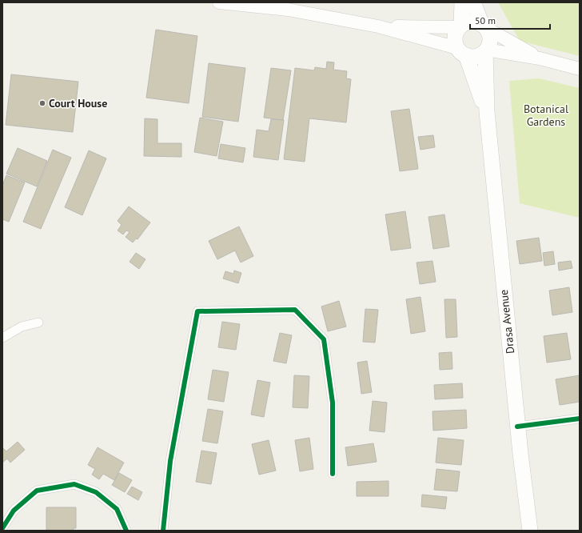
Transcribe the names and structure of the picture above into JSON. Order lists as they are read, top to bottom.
{
  "streets": {
    "highway": ["Drasa Avenue"]
  },
  "parks": ["Botanical Gardens"],
  "places": ["Court House"],
  "scale_bar": "50 m"
}
